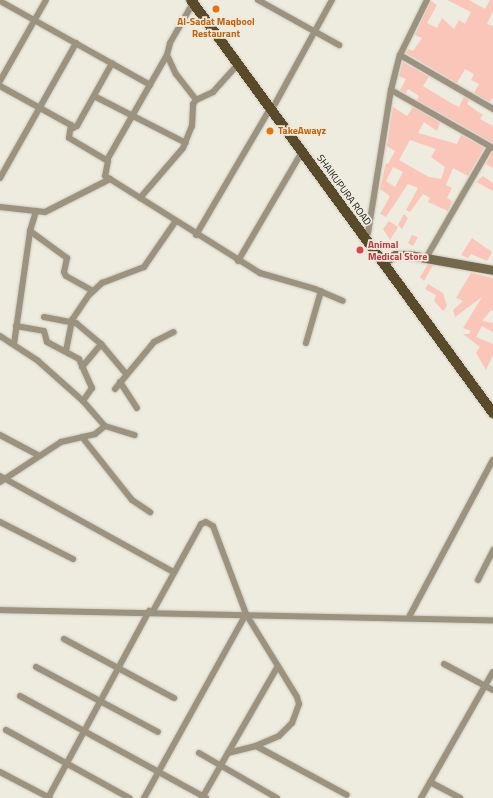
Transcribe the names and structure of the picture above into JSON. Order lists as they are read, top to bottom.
{
  "streets": {
    "main road": ["SHAIKUPURA ROAD"]
  },
  "places": ["Al-Sadat Maqbool Restaurant", "TakeAwayz", "Animal Medical Store"]
}
